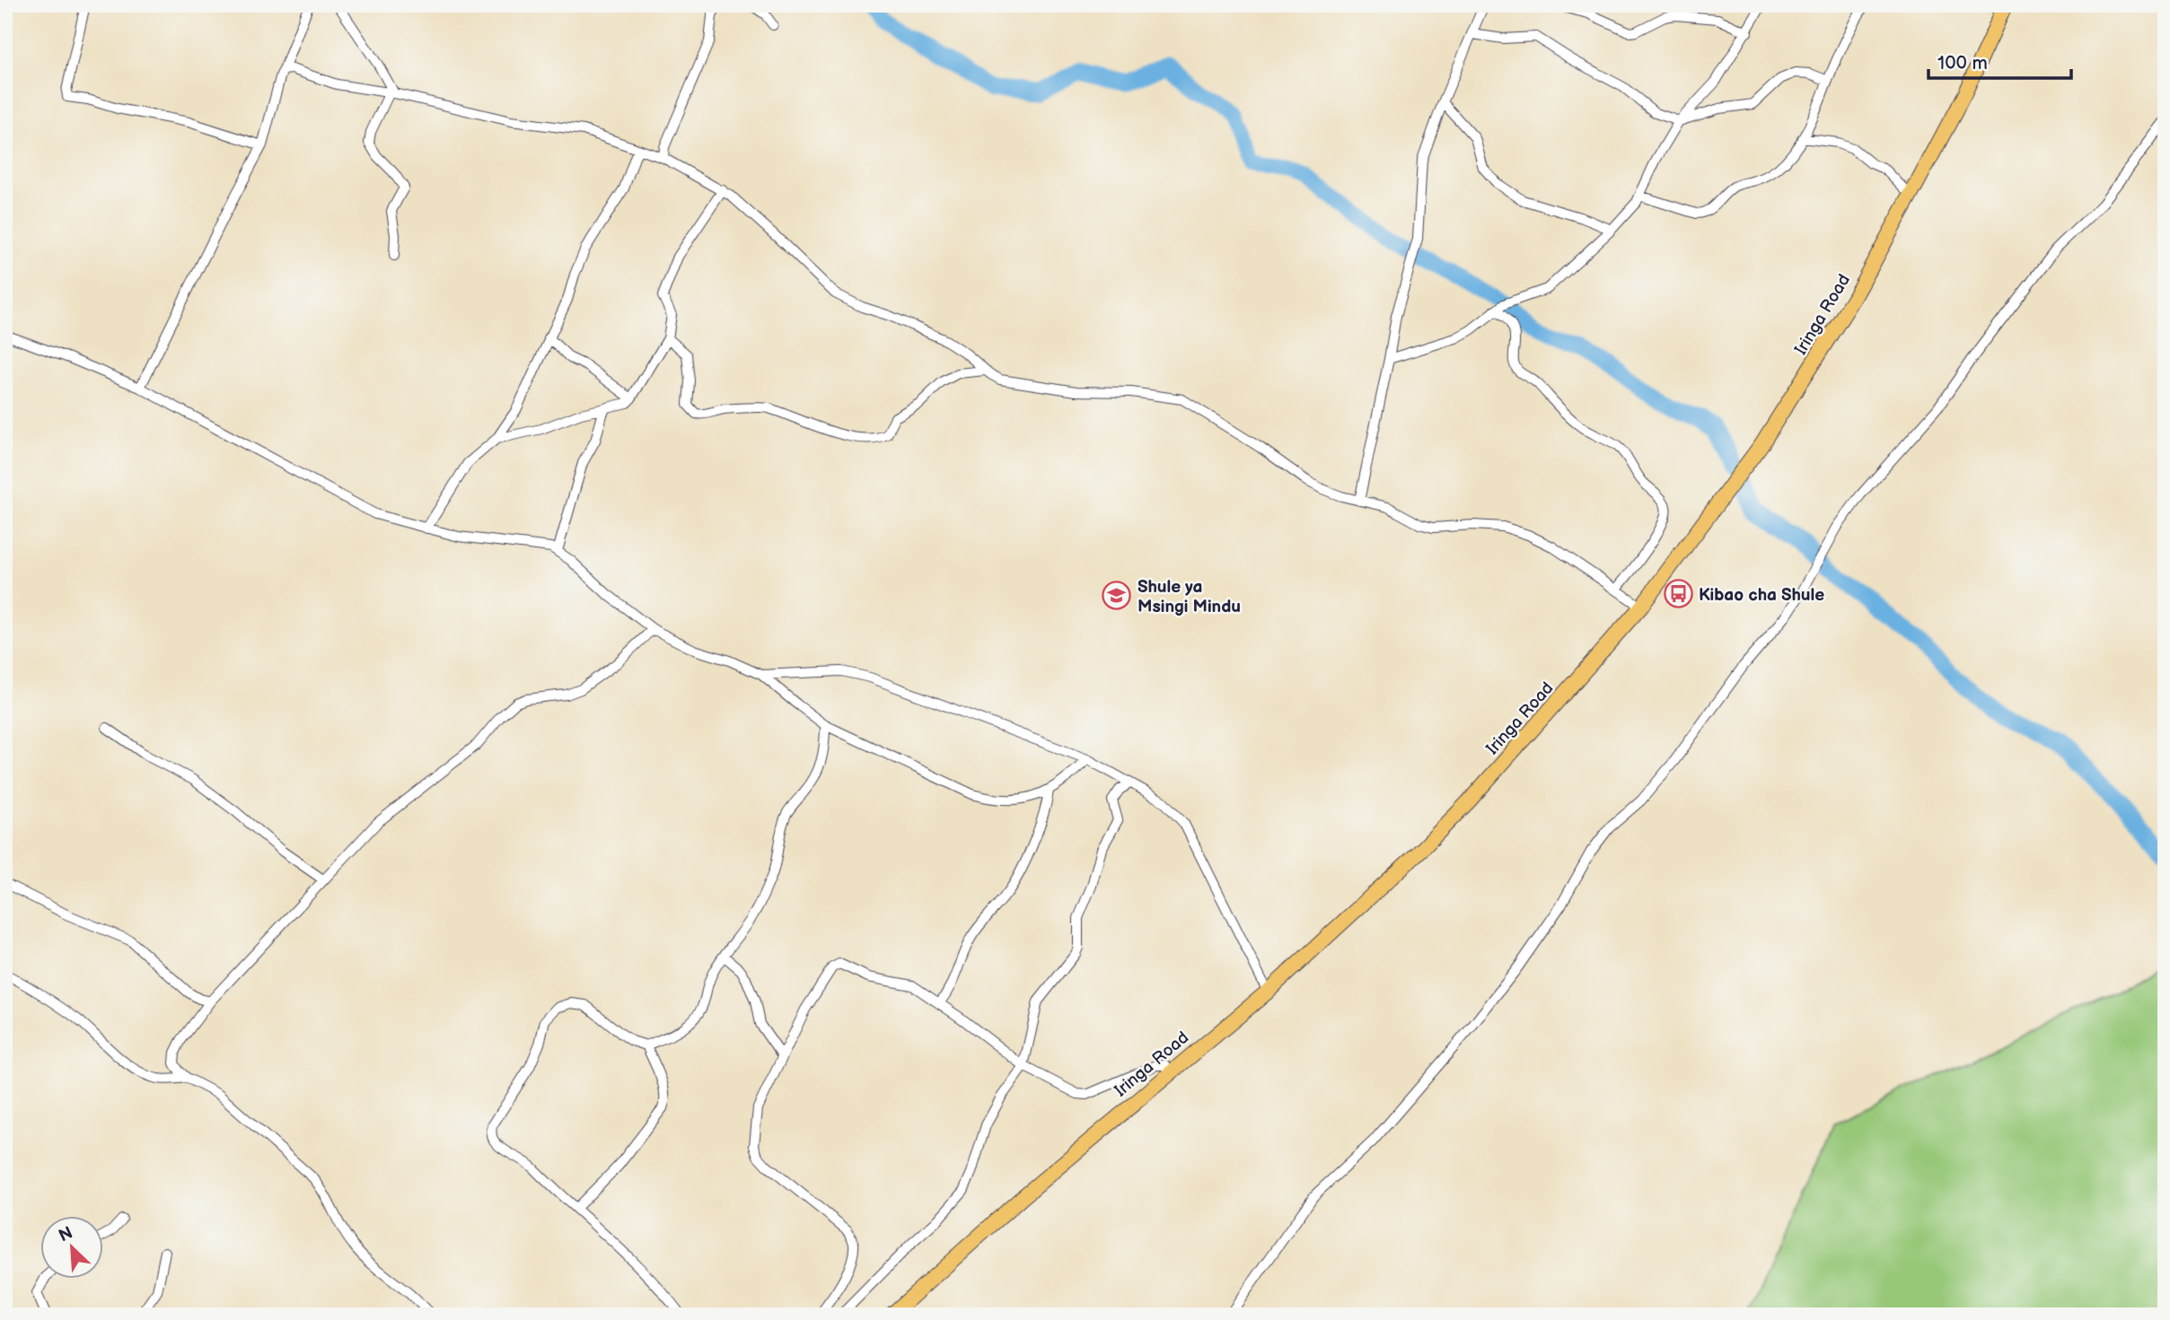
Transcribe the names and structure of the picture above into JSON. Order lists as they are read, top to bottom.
{
  "streets": {
    "highway": ["Iringa Road"]
  },
  "places": {
    "bus stop": ["Kibao cha Shule"],
    "school or university": ["Shule ya Msingi Mindu"]
  },
  "scale_bar": "100 m",
  "north": "top left"
}
